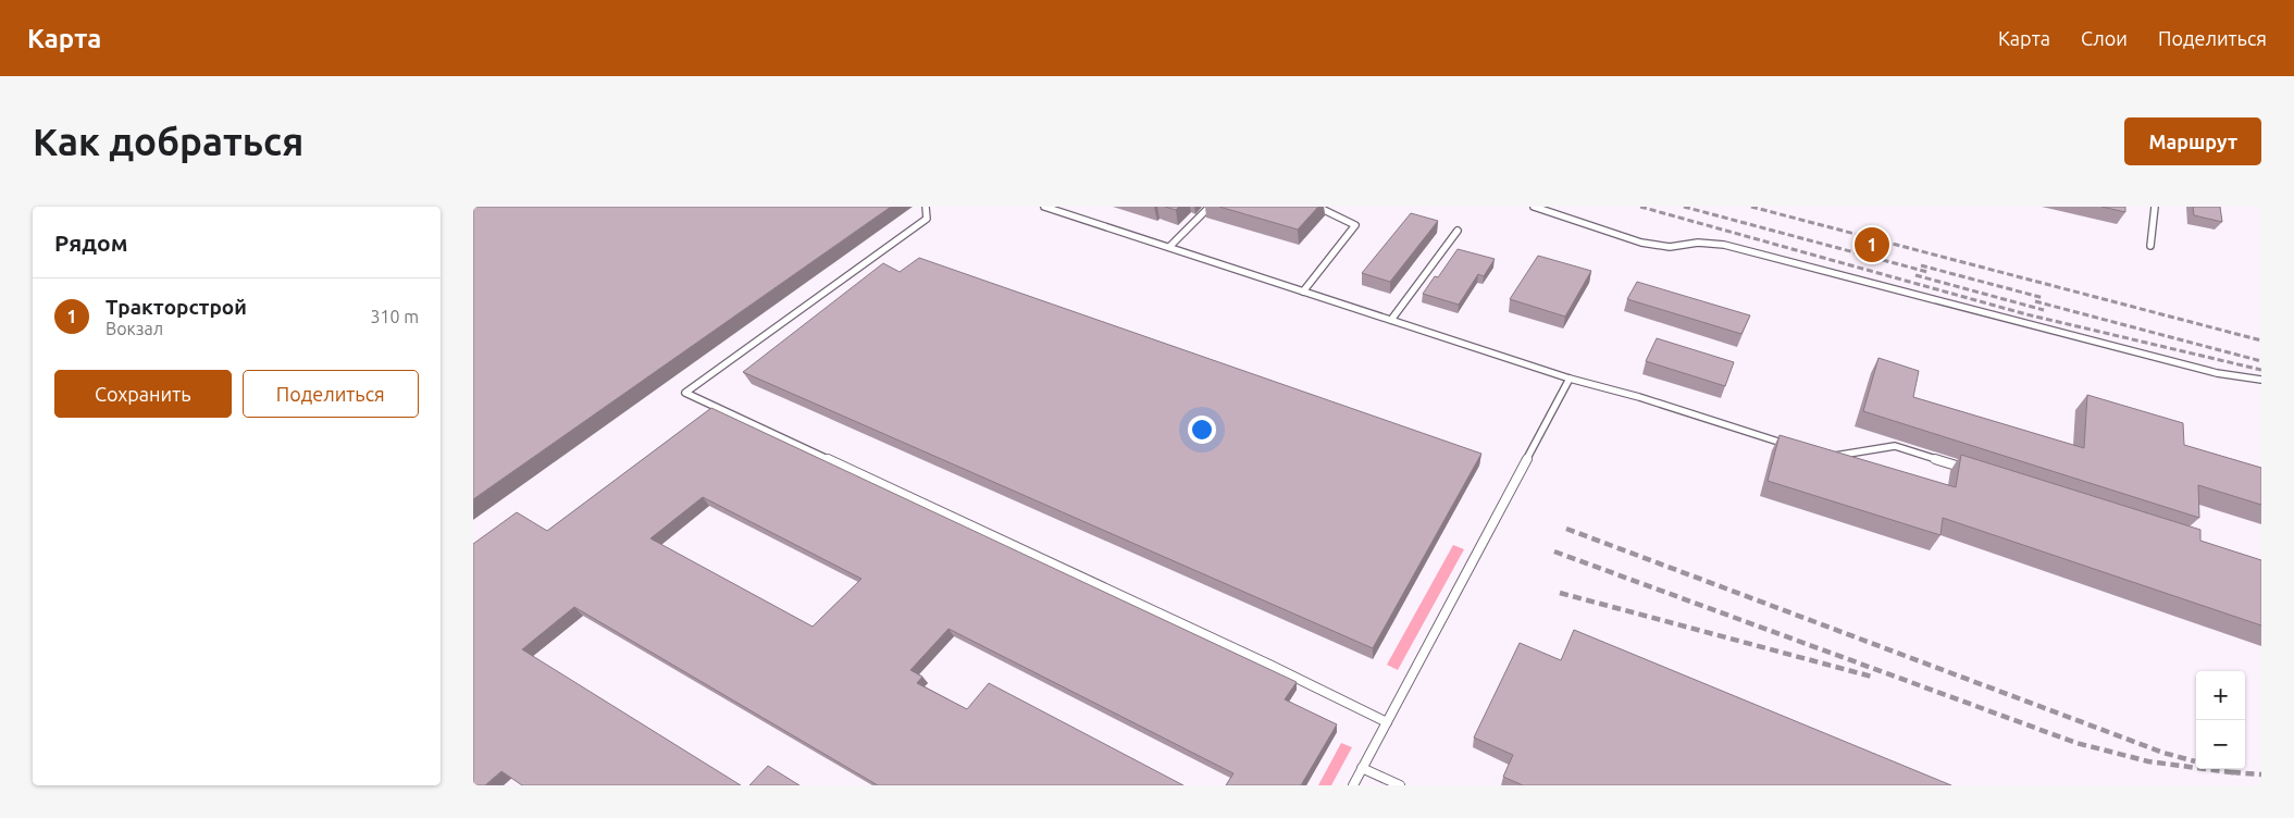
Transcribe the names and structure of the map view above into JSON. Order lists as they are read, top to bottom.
{
  "page": {
    "header": "Карта",
    "nav": ["Карта", "Слои", "Поделиться"],
    "buttons": [
      "Маршрут",
      ["Сохранить", "Поделиться"]
    ],
    "title": "Как добраться",
    "heading": "Рядом",
    "pins": "1",
    "list": [
      {
        "mark": "1",
        "name": "Тракторстрой",
        "note": "Вокзал",
        "value": "310 m"
      }
    ],
    "map_buttons": ["+", "−"]
  }
}
